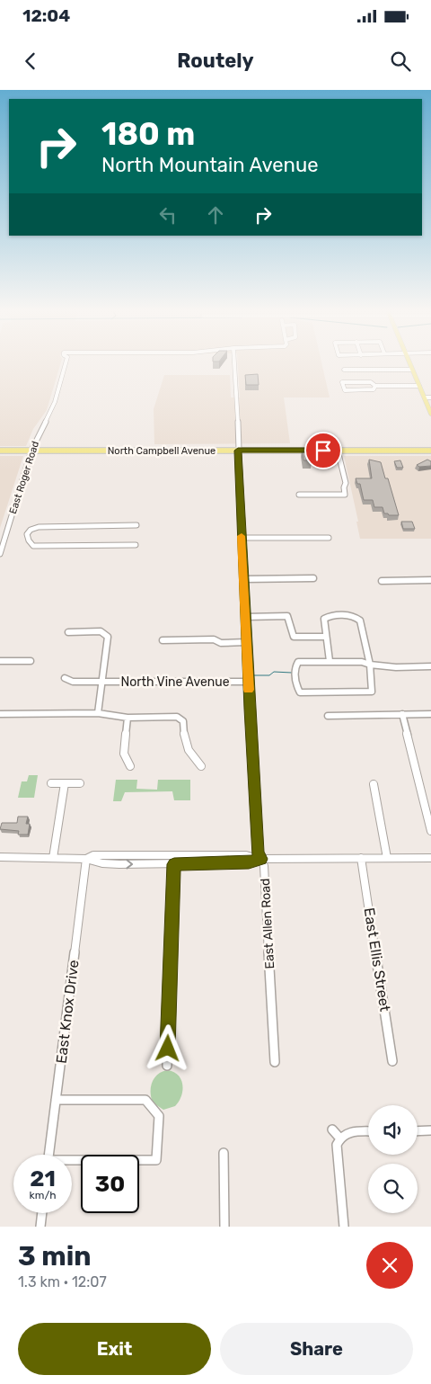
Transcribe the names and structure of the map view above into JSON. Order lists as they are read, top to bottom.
{
  "streets": {
    "main road": ["North Campbell Avenue"],
    "street": [
      "East Roger Road",
      "North Vine Avenue",
      "East Allen Road",
      "East Ellis Street",
      "East Knox Drive"
    ]
  },
  "crossings": [
    ["North Campbell Avenue", "East Roger Road"],
    ["North Campbell Avenue", "East Allen Road"],
    ["North Vine Avenue", "East Allen Road"]
  ],
  "page": {
    "status": "12:04",
    "header": "Routely",
    "turn": ["180 m", "North Mountain Avenue"],
    "speed": "21 km/h",
    "limit": "30",
    "heading": ["3 min", "1.3 km · 12:07"],
    "buttons": ["Exit", "Share"]
  }
}
